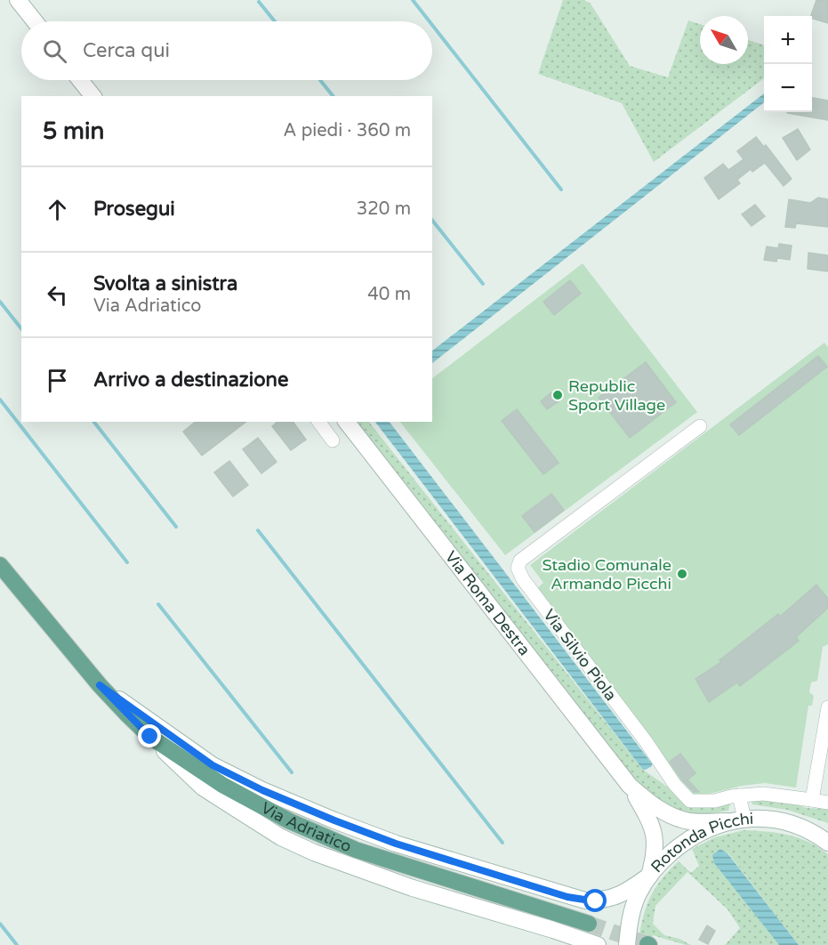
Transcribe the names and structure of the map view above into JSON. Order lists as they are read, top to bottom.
{
  "streets": {
    "main road": ["Via Roma Destra", "Via Adriatico", "Rotonda Picchi"],
    "street": ["Via Silvio Piola"]
  },
  "crossings": [
    ["Via Roma Destra", "Rotonda Picchi"]
  ],
  "places": ["Republic Sport Village", "Stadio Comunale Armando Picchi"],
  "north": "top left",
  "page": {
    "map_buttons": ["+", "−"],
    "search": "Cerca qui",
    "heading": ["5 min", "A piedi · 360 m"],
    "list": [
      ["Prosegui", "320 m"],
      ["Svolta a sinistra", "Via Adriatico", "40 m"],
      "Arrivo a destinazione"
    ]
  }
}
